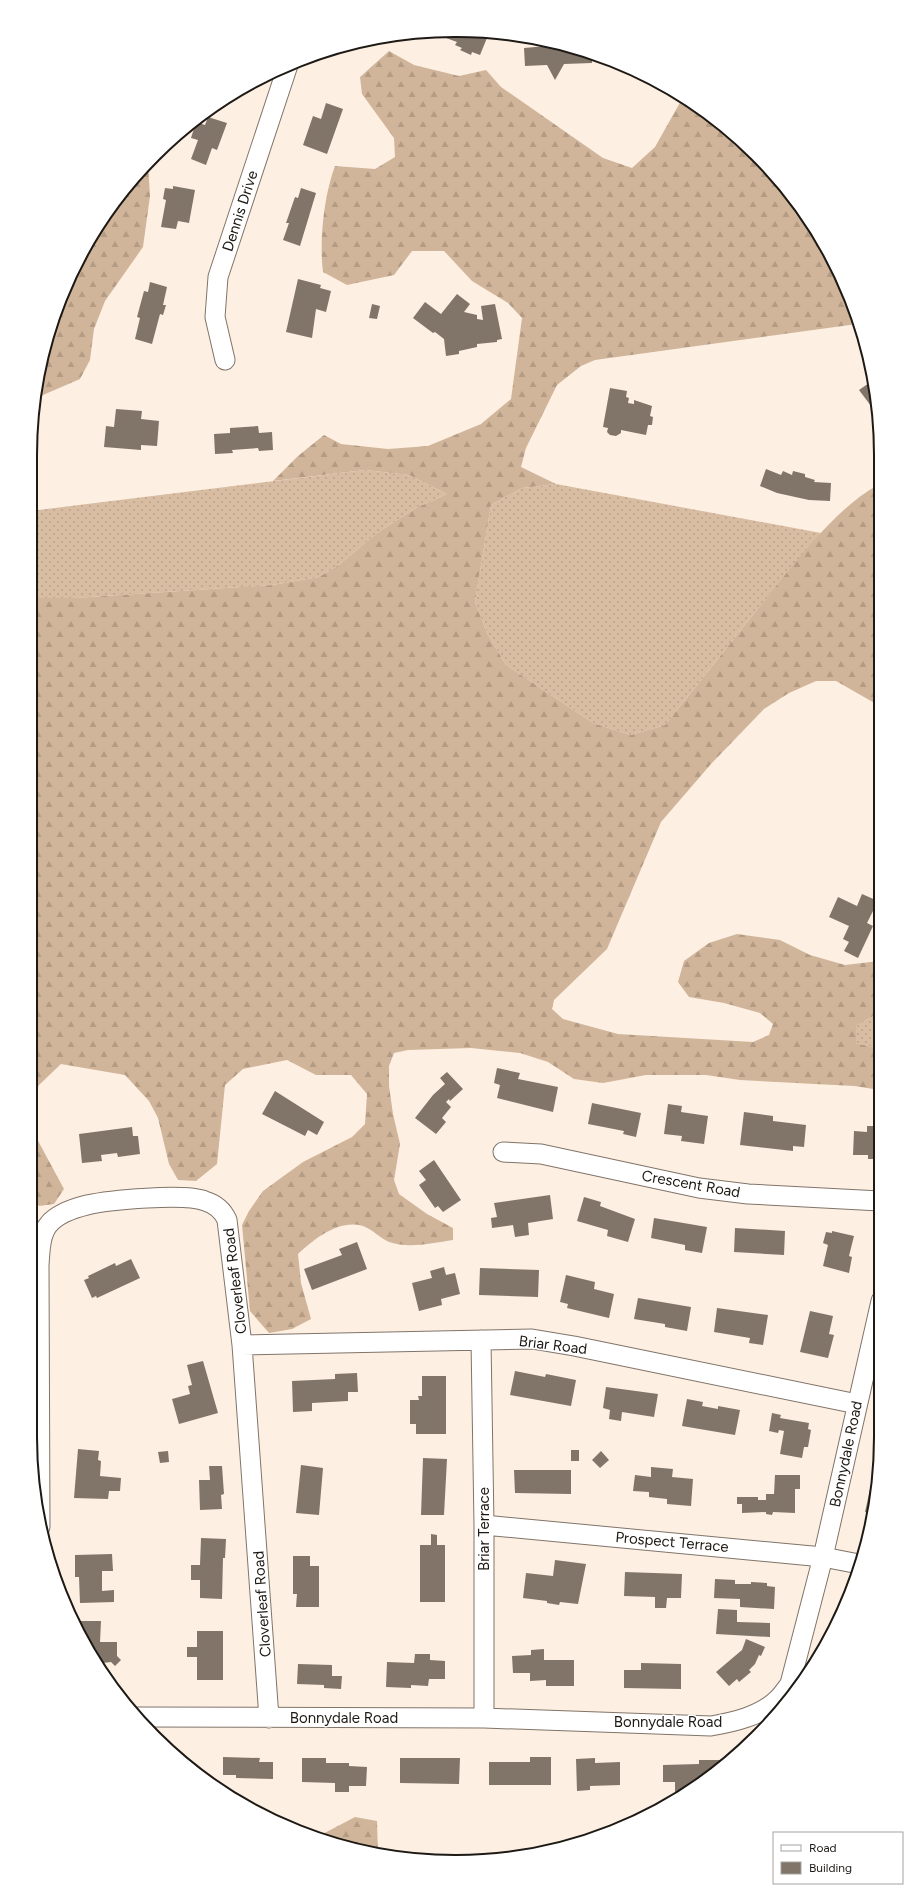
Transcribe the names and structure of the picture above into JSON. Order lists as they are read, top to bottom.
{
  "streets": {
    "street": [
      "Dennis Drive",
      "Crescent Road",
      "Cloverleaf Road",
      "Briar Road",
      "Bonnydale Road",
      "Briar Terrace",
      "Prospect Terrace"
    ]
  },
  "crossings": [
    ["Cloverleaf Road", "Briar Road"],
    ["Cloverleaf Road", "Bonnydale Road"],
    ["Briar Road", "Bonnydale Road"],
    ["Briar Road", "Briar Terrace"],
    ["Bonnydale Road", "Briar Terrace"],
    ["Bonnydale Road", "Prospect Terrace"],
    ["Briar Terrace", "Prospect Terrace"]
  ],
  "legend": ["Road", "Building"]
}
